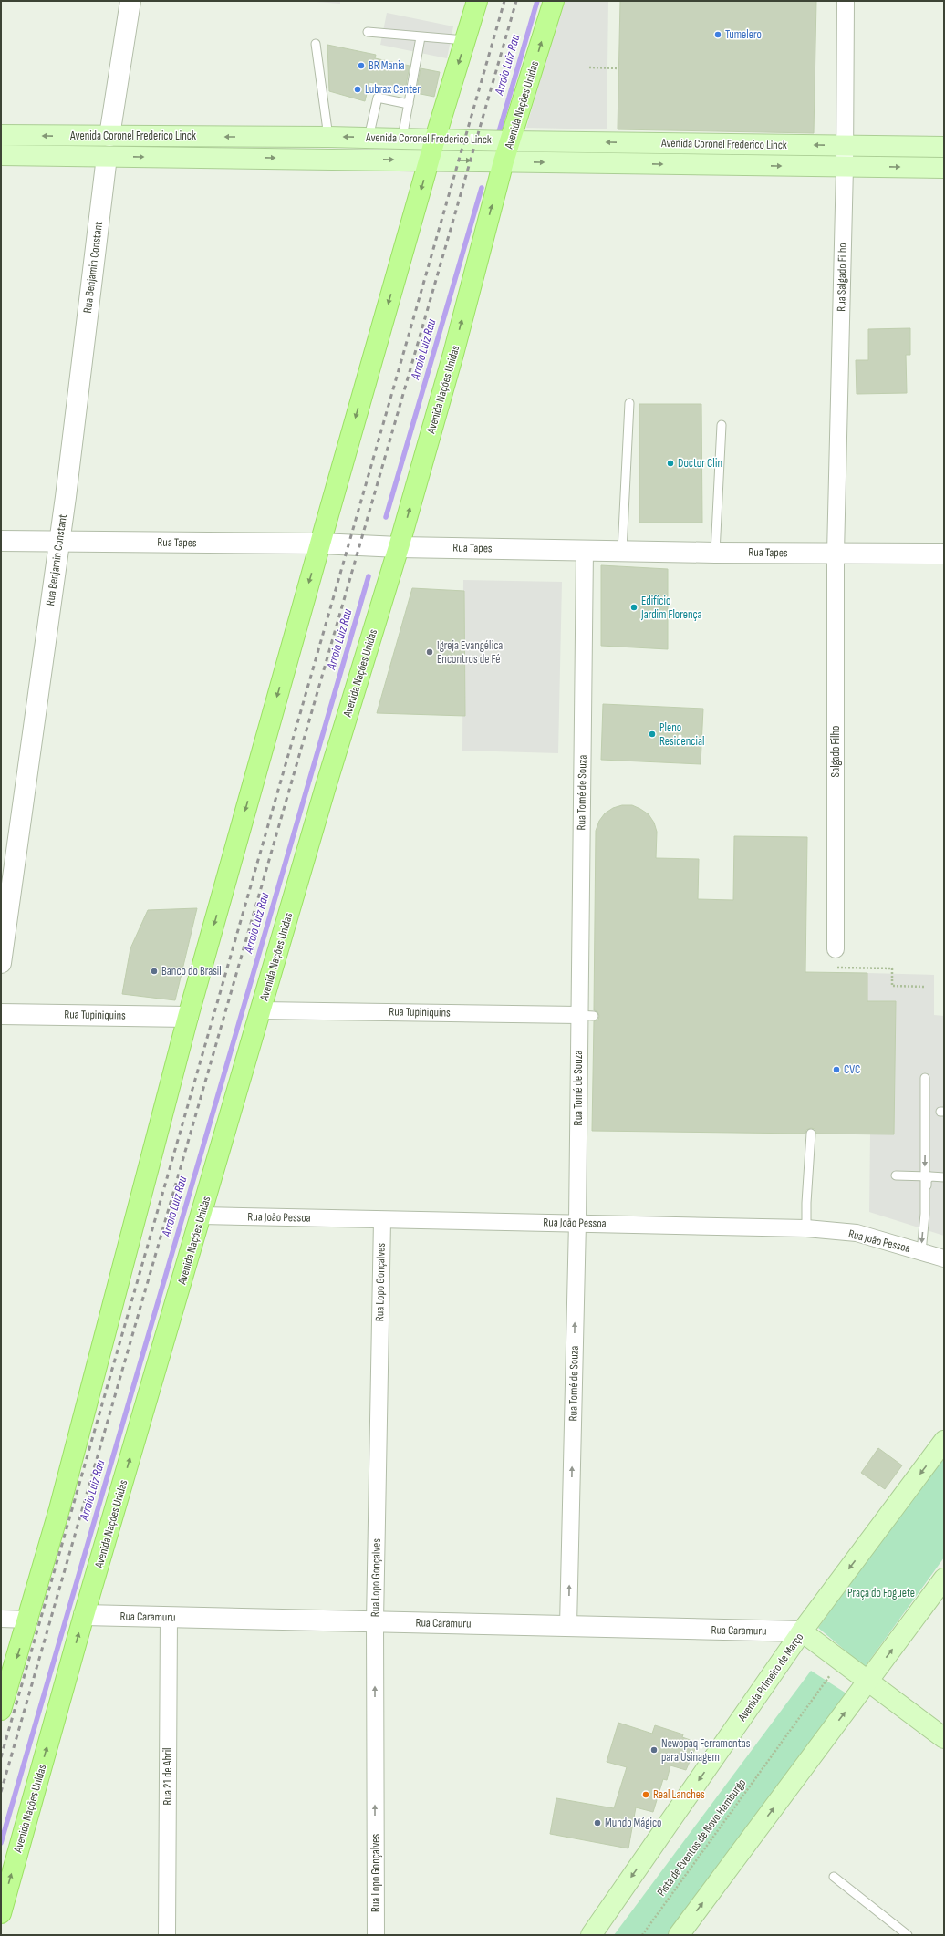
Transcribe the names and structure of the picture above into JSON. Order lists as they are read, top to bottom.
{
  "streets": {
    "main road": ["Avenida Nações Unidas", "Avenida Coronel Frederico Linck", "Avenida Primeiro de Março"],
    "street": [
      "Rua Benjamin Constant",
      "Rua Salgado Filho",
      "Rua Tapes",
      "Salgado Filho",
      "Rua Tomé de Souza",
      "Rua Tupiniquins",
      "Rua João Pessoa",
      "Rua Lopo Gonçalves",
      "Rua Caramuru",
      "Rua 21 de Abril"
    ],
    "path": ["Pista de Eventos de Novo Hamburgo"]
  },
  "crossings": [
    ["Avenida Nações Unidas", "Avenida Coronel Frederico Linck"],
    ["Avenida Nações Unidas", "Rua Tapes"],
    ["Avenida Nações Unidas", "Rua Tupiniquins"],
    ["Avenida Nações Unidas", "Rua João Pessoa"],
    ["Avenida Nações Unidas", "Rua Caramuru"],
    ["Avenida Coronel Frederico Linck", "Rua Benjamin Constant"],
    ["Avenida Coronel Frederico Linck", "Rua Salgado Filho"],
    ["Rua Benjamin Constant", "Rua Tapes"],
    ["Rua Salgado Filho", "Rua Tapes"],
    ["Rua Salgado Filho", "Salgado Filho"],
    ["Rua Tapes", "Salgado Filho"],
    ["Rua Tapes", "Rua Tomé de Souza"],
    ["Rua Tomé de Souza", "Rua Tupiniquins"],
    ["Rua Tomé de Souza", "Rua João Pessoa"],
    ["Rua Tomé de Souza", "Rua Caramuru"],
    ["Rua João Pessoa", "Rua Lopo Gonçalves"],
    ["Rua Lopo Gonçalves", "Rua Caramuru"],
    ["Rua Caramuru", "Avenida Primeiro de Março"],
    ["Rua Caramuru", "Rua 21 de Abril"]
  ],
  "one_way": ["Rua Tomé de Souza", "Rua Lopo Gonçalves"],
  "water": ["Arroio Luiz Rau"],
  "parks": ["Praça do Foguete"],
  "places": [
    "Tumelero",
    "BR Mania",
    "Lubrax Center",
    "Doctor Clin",
    "Edifício Jardim Florença",
    "Igreja Evangélica Encontros de Fé",
    "Pleno Residencial",
    "Banco do Brasil",
    "CVC",
    "Newopaq Ferramentas para Usinagem",
    "Real Lanches",
    "Mundo Mágico"
  ]
}
